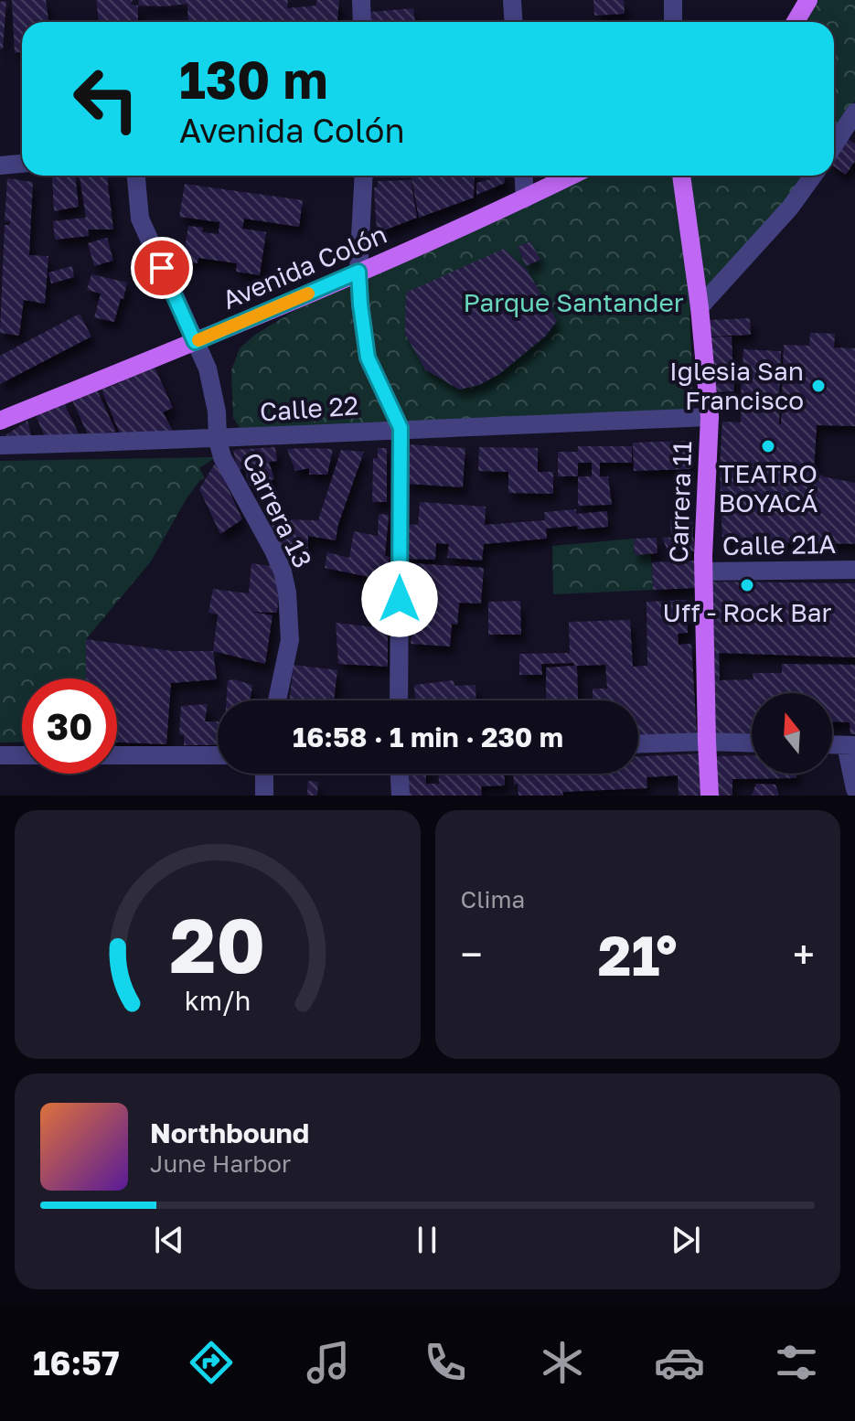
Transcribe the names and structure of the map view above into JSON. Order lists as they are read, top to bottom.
{
  "streets": {
    "main road": ["Avenida Colón", "Carrera 11"],
    "street": ["Calle 22", "Carrera 13", "Calle 21A"]
  },
  "crossings": [
    ["Avenida Colón", "Carrera 13"],
    ["Calle 22", "Carrera 11"],
    ["Calle 22", "Carrera 13"],
    ["Carrera 11", "Calle 21A"]
  ],
  "parks": ["Parque Santander"],
  "places": ["Iglesia San Francisco", "TEATRO BOYACÁ", "Uff - Rock Bar"],
  "north": "top",
  "page": {
    "turn": ["130 m", "Avenida Colón"],
    "limit": "30",
    "trip": "16:58 · 1 min · 230 m",
    "tile": "Clima",
    "heat": ["−", "21°", "+"],
    "song": ["Northbound", "June Harbor"],
    "tabs": "16:57",
    "gauge": ["20", "km/h"]
  }
}
